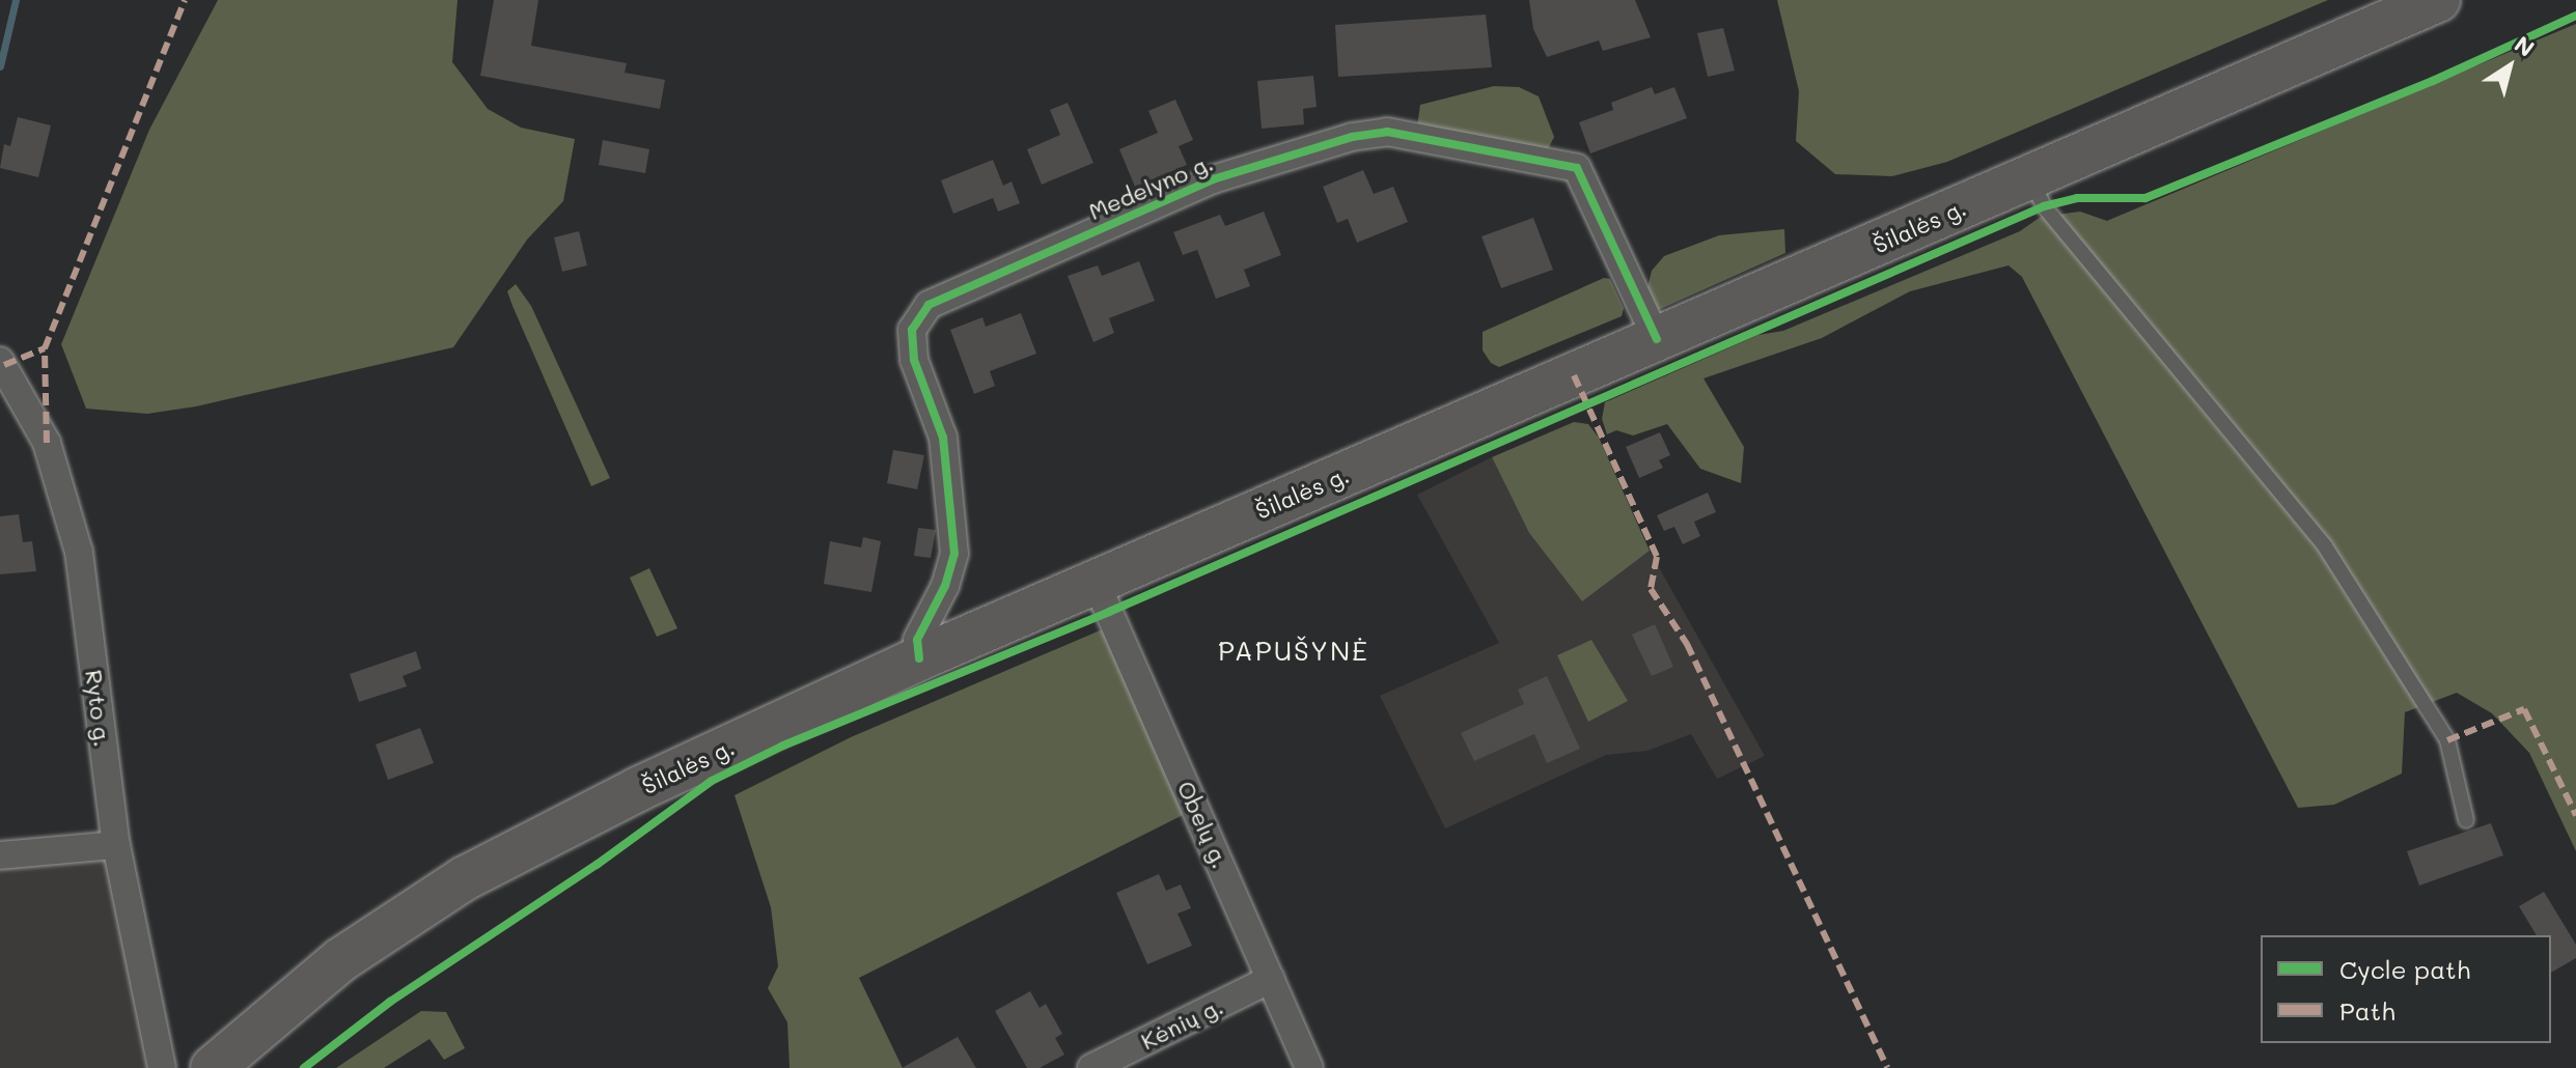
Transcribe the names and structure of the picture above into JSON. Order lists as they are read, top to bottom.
{
  "streets": {
    "main road": ["Šilalės g."],
    "street": [
      "Medelyno g.",
      "Ryto g.",
      "Obelų g.",
      "Kėnių g."
    ]
  },
  "crossings": [
    ["Medelyno g.", "Šilalės g."],
    ["Šilalės g.", "Obelų g."],
    ["Obelų g.", "Kėnių g."]
  ],
  "districts": ["PAPUŠYNĖ"],
  "legend": ["Cycle path", "Path"],
  "north": "top right"
}
